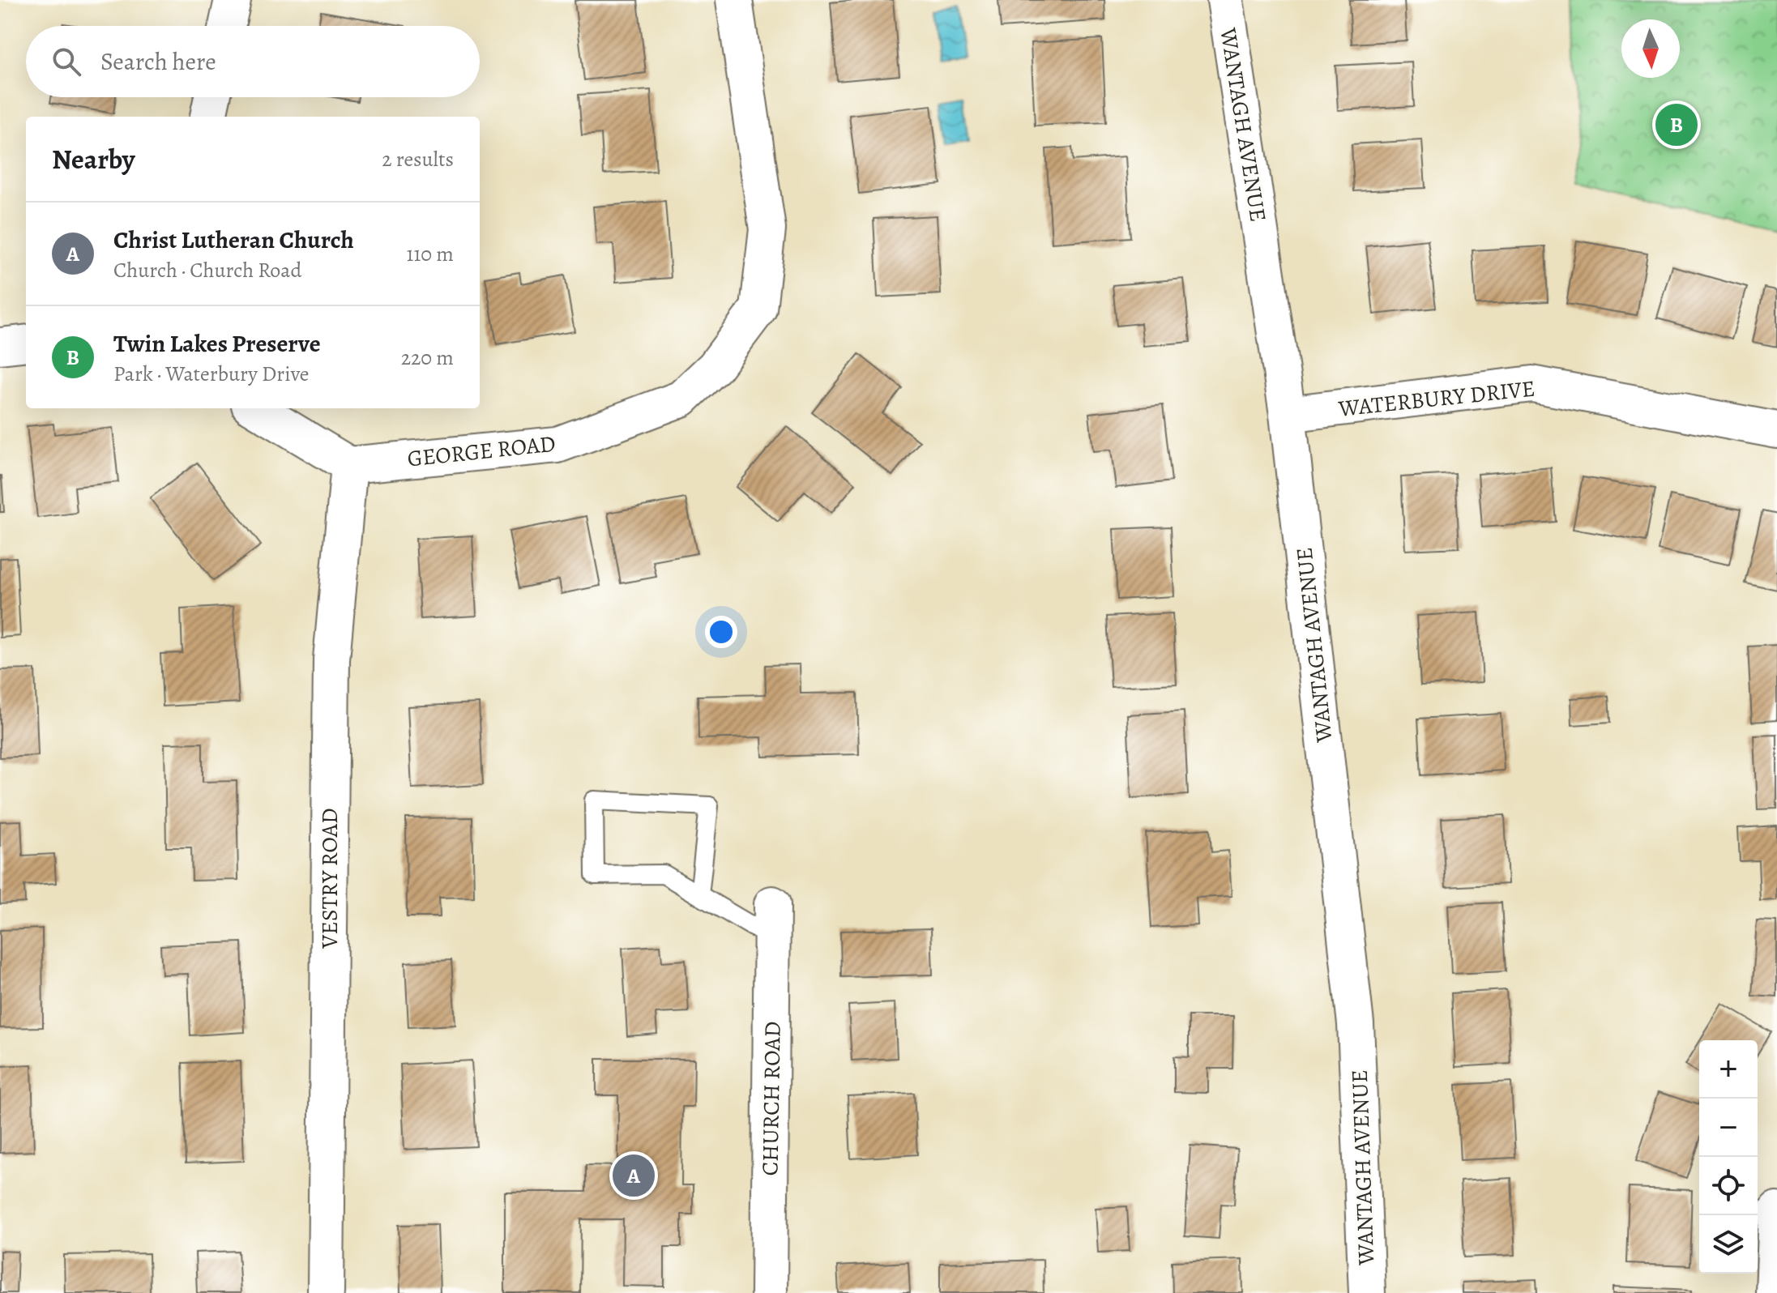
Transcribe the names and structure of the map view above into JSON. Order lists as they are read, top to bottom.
{
  "streets": {
    "street": [
      "WANTAGH AVENUE",
      "WATERBURY DRIVE",
      "GEORGE ROAD",
      "VESTRY ROAD",
      "CHURCH ROAD"
    ]
  },
  "crossings": [
    ["WANTAGH AVENUE", "WATERBURY DRIVE"],
    ["GEORGE ROAD", "VESTRY ROAD"]
  ],
  "north": "bottom",
  "page": {
    "search": "Search here",
    "pins": ["B", "A"],
    "heading": ["Nearby", "2 results"],
    "list": [
      {
        "mark": "A",
        "name": "Christ Lutheran Church",
        "note": "Church · Church Road",
        "value": "110 m"
      },
      {
        "mark": "B",
        "name": "Twin Lakes Preserve",
        "note": "Park · Waterbury Drive",
        "value": "220 m"
      }
    ],
    "map_buttons": ["+", "−"]
  }
}
